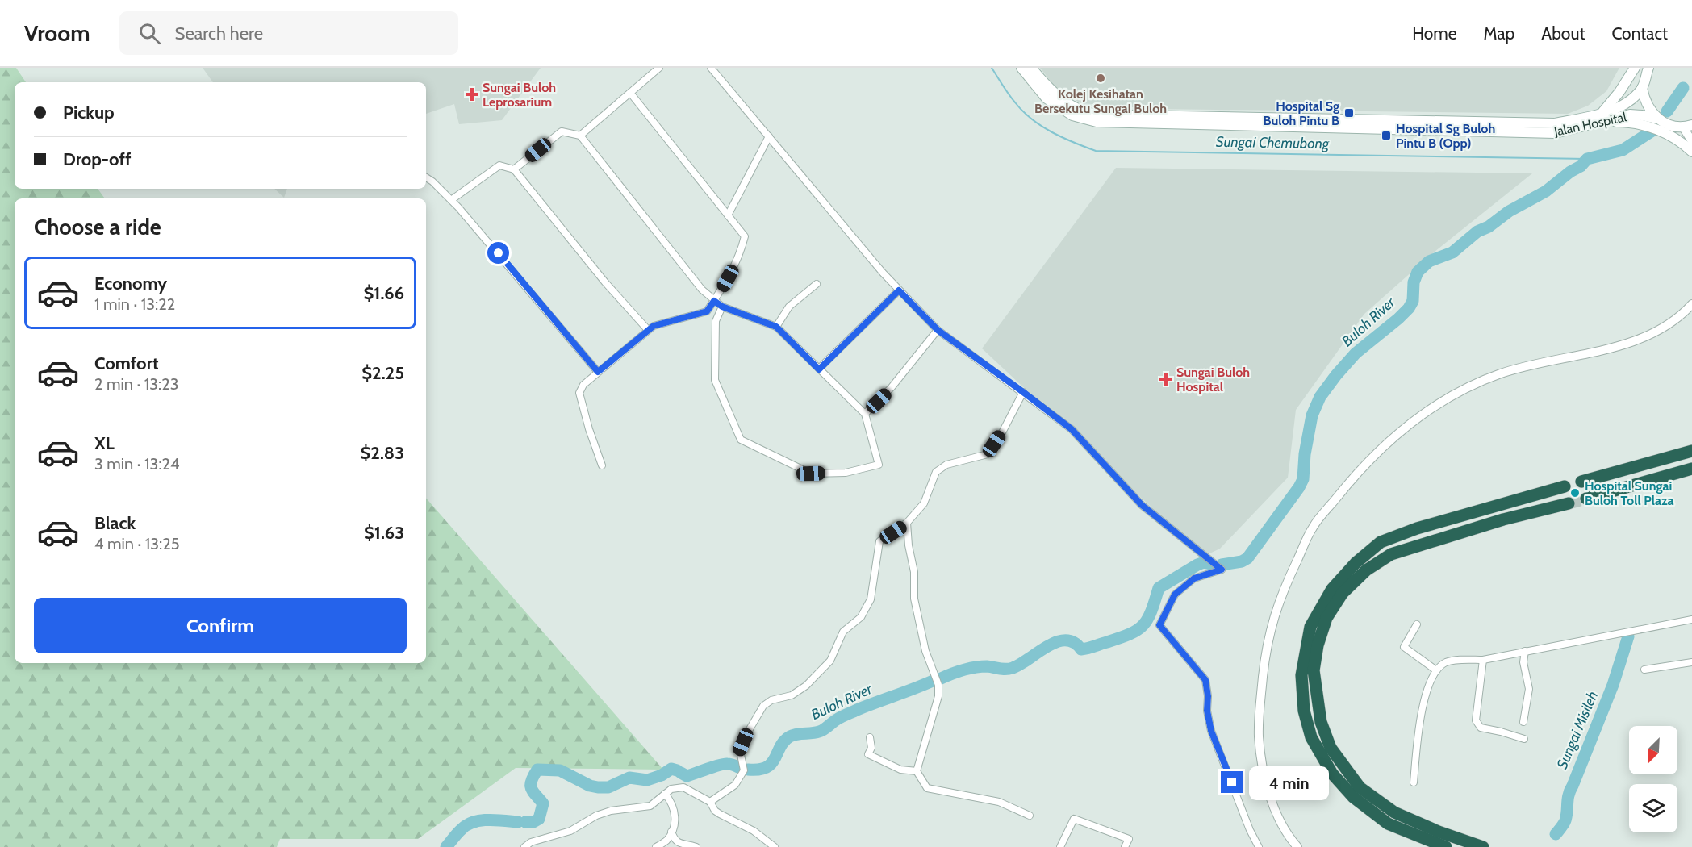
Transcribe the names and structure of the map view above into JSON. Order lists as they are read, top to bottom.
{
  "streets": {
    "main road": ["Jalan Hospital"]
  },
  "water": ["Sungai Chemubong", "Buloh River", "Sungai Misileh"],
  "places": {
    "other": ["Kolej Kesihatan Bersekutu Sungai Buloh", "Hospital Sungai Buloh Toll Plaza"],
    "health": ["Sungai Buloh Leprosarium", "Sungai Buloh Hospital"],
    "transit": ["Hospital Sg Buloh Pintu B", "Hospital Sg Buloh Pintu B (Opp)"]
  },
  "north": "bottom left",
  "page": {
    "header": "Vroom",
    "search": "Search here",
    "nav": [
      "Home",
      "Map",
      "About",
      "Contact"
    ],
    "banner": ["Pickup", "Drop-off"],
    "heading": "Choose a ride",
    "list": [
      {
        "name": "Economy",
        "note": "1 min · 13:22",
        "value": "$1.66"
      },
      {
        "name": "Comfort",
        "note": "2 min · 13:23",
        "value": "$2.25"
      },
      {
        "name": "XL",
        "note": "3 min · 13:24",
        "value": "$2.83"
      },
      {
        "name": "Black",
        "note": "4 min · 13:25",
        "value": "$1.63"
      }
    ],
    "buttons": "Confirm",
    "bubble": "4 min"
  }
}
